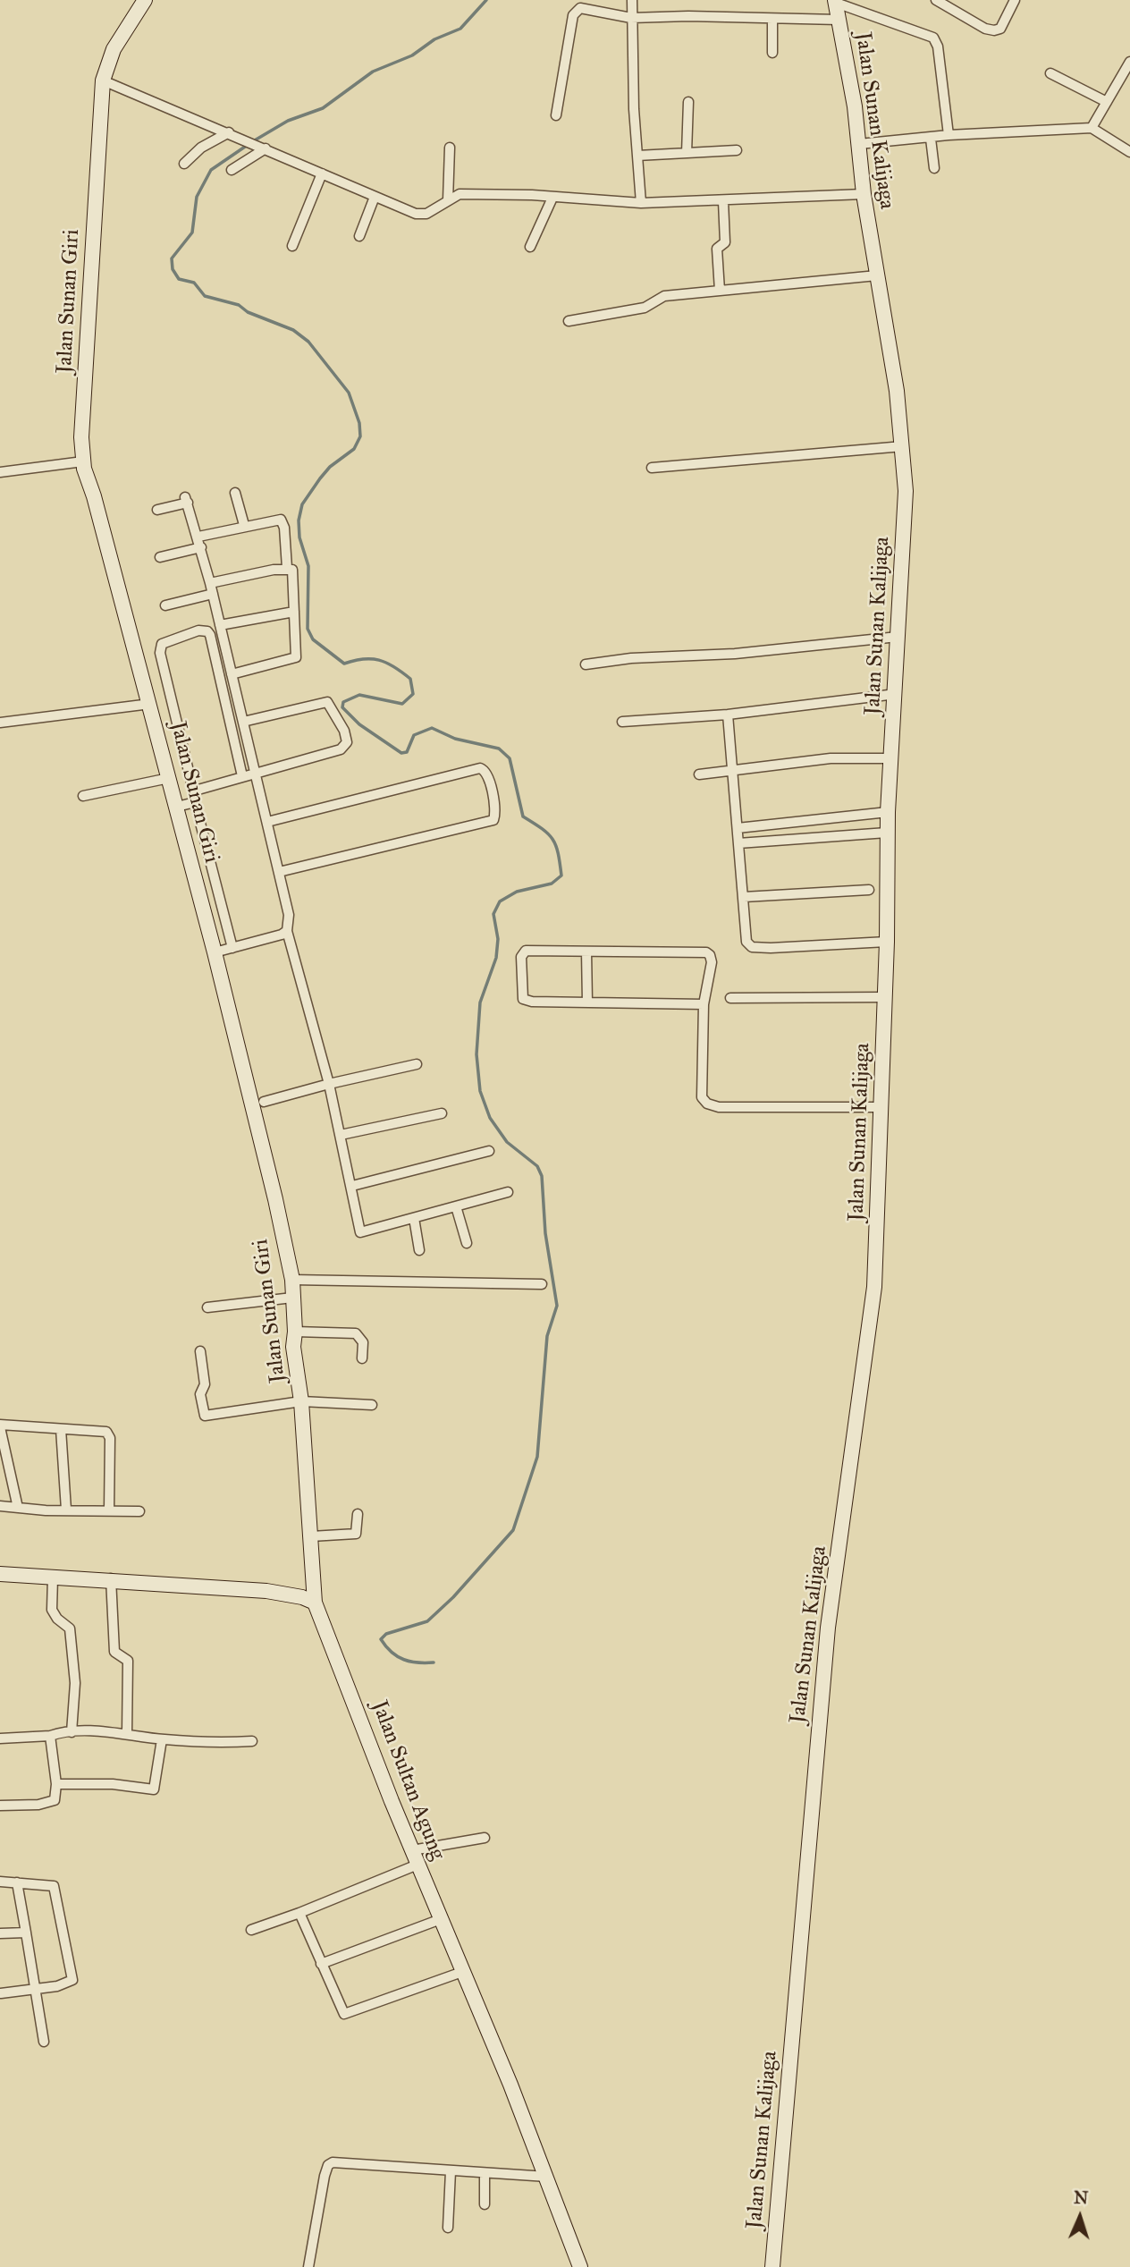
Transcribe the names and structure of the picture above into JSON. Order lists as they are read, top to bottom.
{
  "streets": {
    "street": ["Jalan Sunan Kalijaga", "Jalan Sunan Giri", "Jalan Sultan Agung"]
  },
  "crossings": [
    ["Jalan Sunan Giri", "Jalan Sultan Agung"]
  ],
  "north": "top"
}
